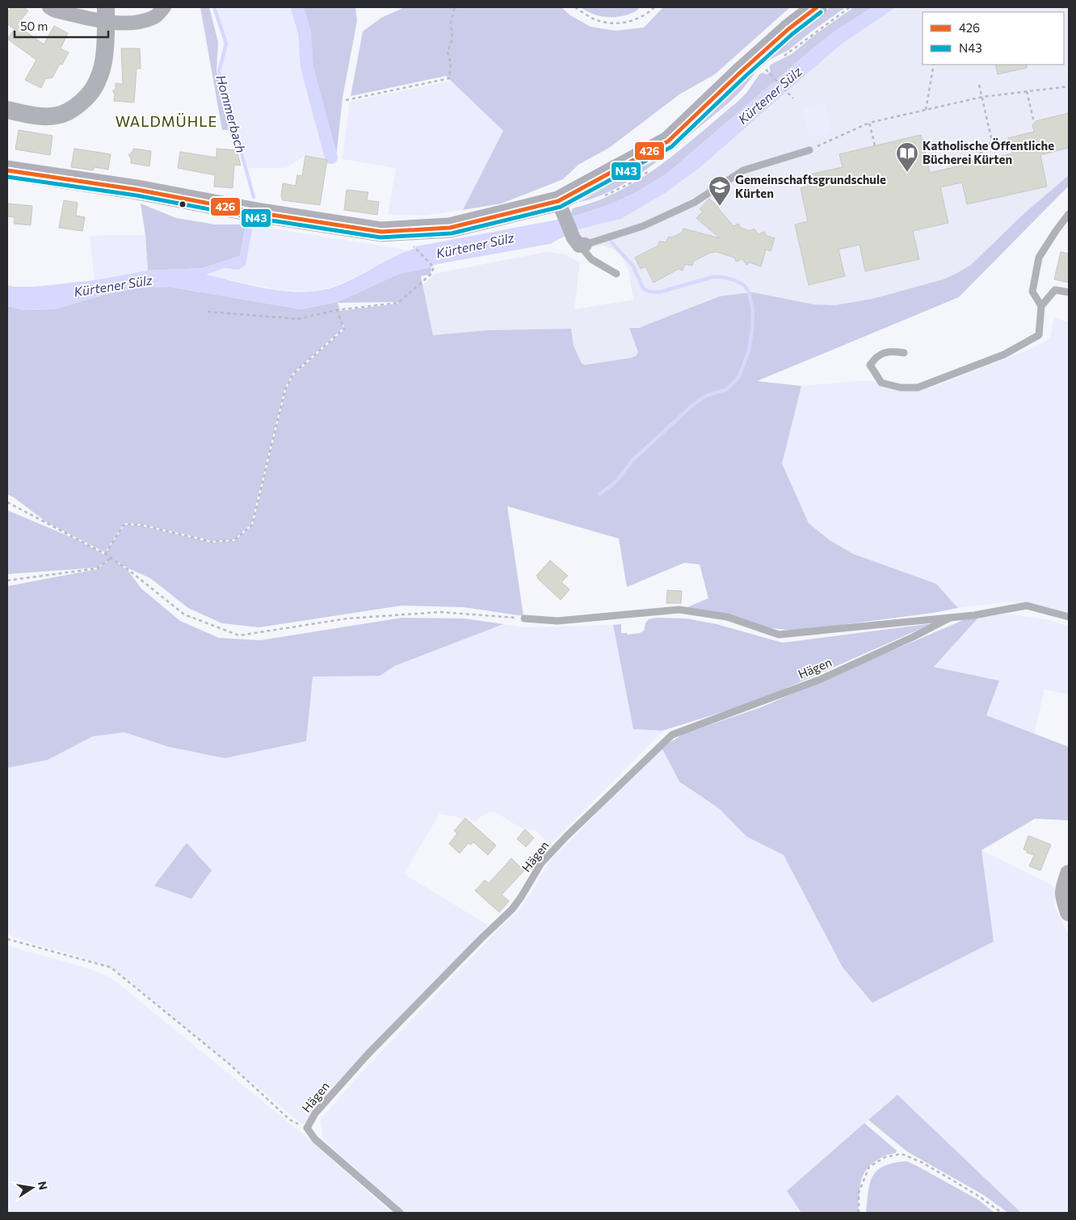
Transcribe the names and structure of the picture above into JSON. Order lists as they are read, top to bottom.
{
  "streets": {
    "lane": ["Hägen"]
  },
  "districts": ["WALDMÜHLE"],
  "water": ["Kürtener Sülz", "Hommerbach"],
  "places": {
    "library": ["Katholische Öffentliche Bücherei Kürten"],
    "school or university": ["Gemeinschaftsgrundschule Kürten"]
  },
  "lines": ["transit line 426", "transit line N43"],
  "legend": ["426", "N43"],
  "scale_bar": "50 m",
  "north": "right"
}
